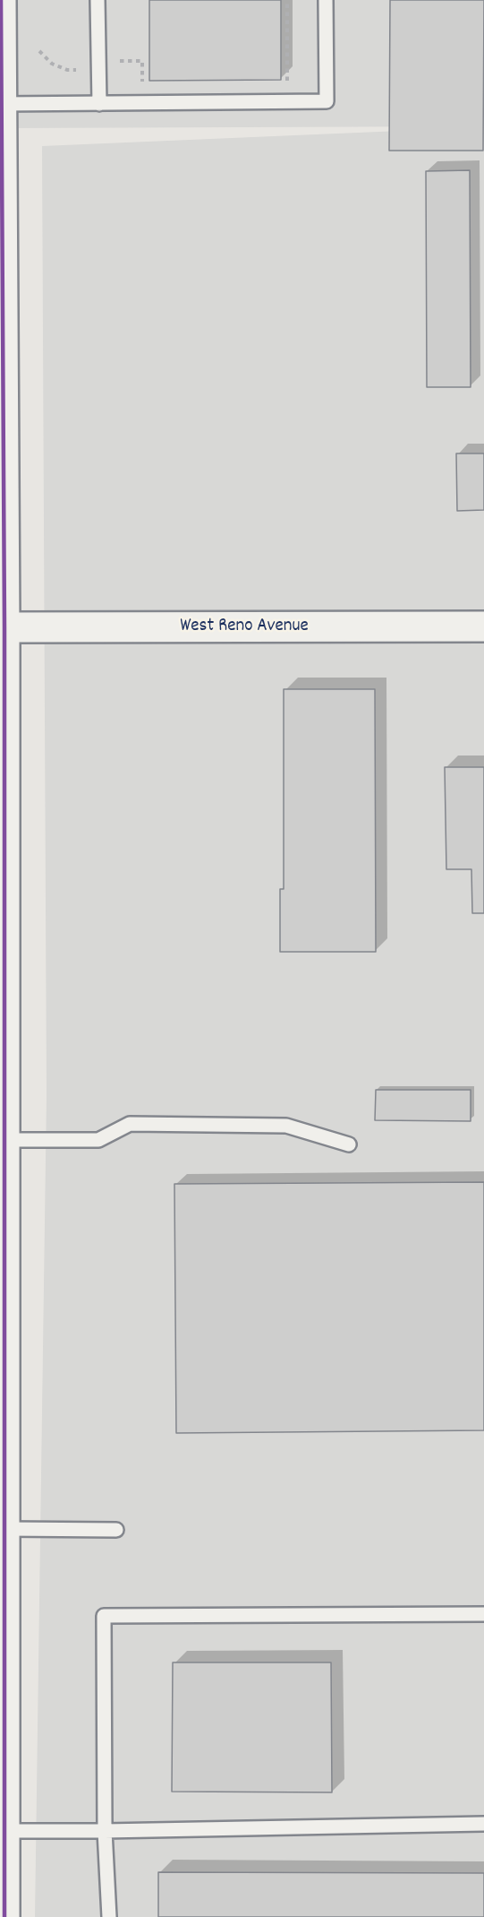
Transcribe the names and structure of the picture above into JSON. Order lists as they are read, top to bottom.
{
  "streets": {
    "main road": ["West Reno Avenue"]
  }
}
